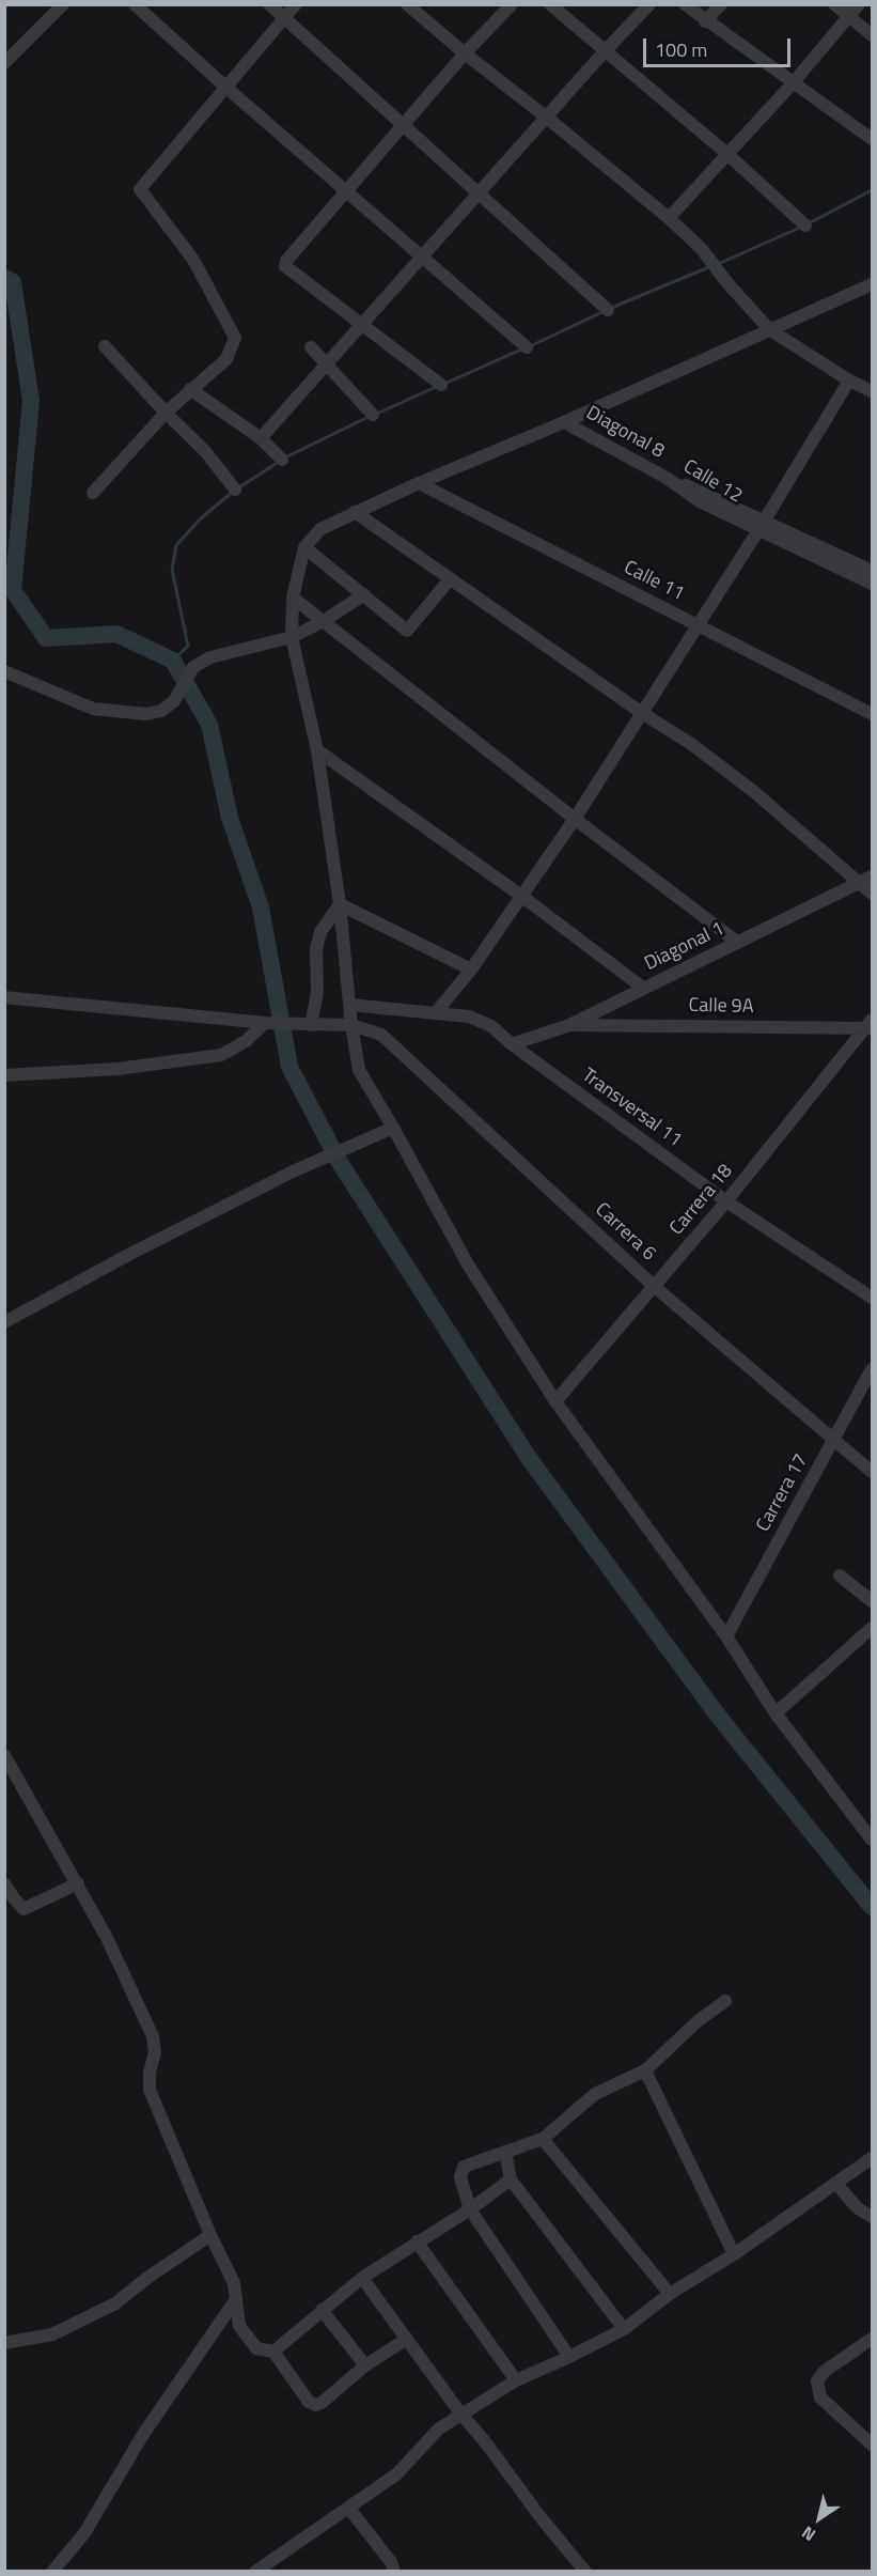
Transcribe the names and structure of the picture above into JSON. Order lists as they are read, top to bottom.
{
  "streets": {
    "street": [
      "Diagonal 8",
      "Calle 12",
      "Calle 11",
      "Diagonal 1",
      "Calle 9A",
      "Transversal 11",
      "Carrera 18",
      "Carrera 6",
      "Carrera 17"
    ]
  },
  "crossings": [
    ["Diagonal 8", "Calle 12"],
    ["Diagonal 1", "Calle 9A"],
    ["Diagonal 1", "Transversal 11"],
    ["Calle 9A", "Carrera 18"],
    ["Transversal 11", "Carrera 18"],
    ["Carrera 18", "Carrera 6"],
    ["Carrera 6", "Carrera 17"]
  ],
  "scale_bar": "100 m",
  "north": "bottom left"
}
